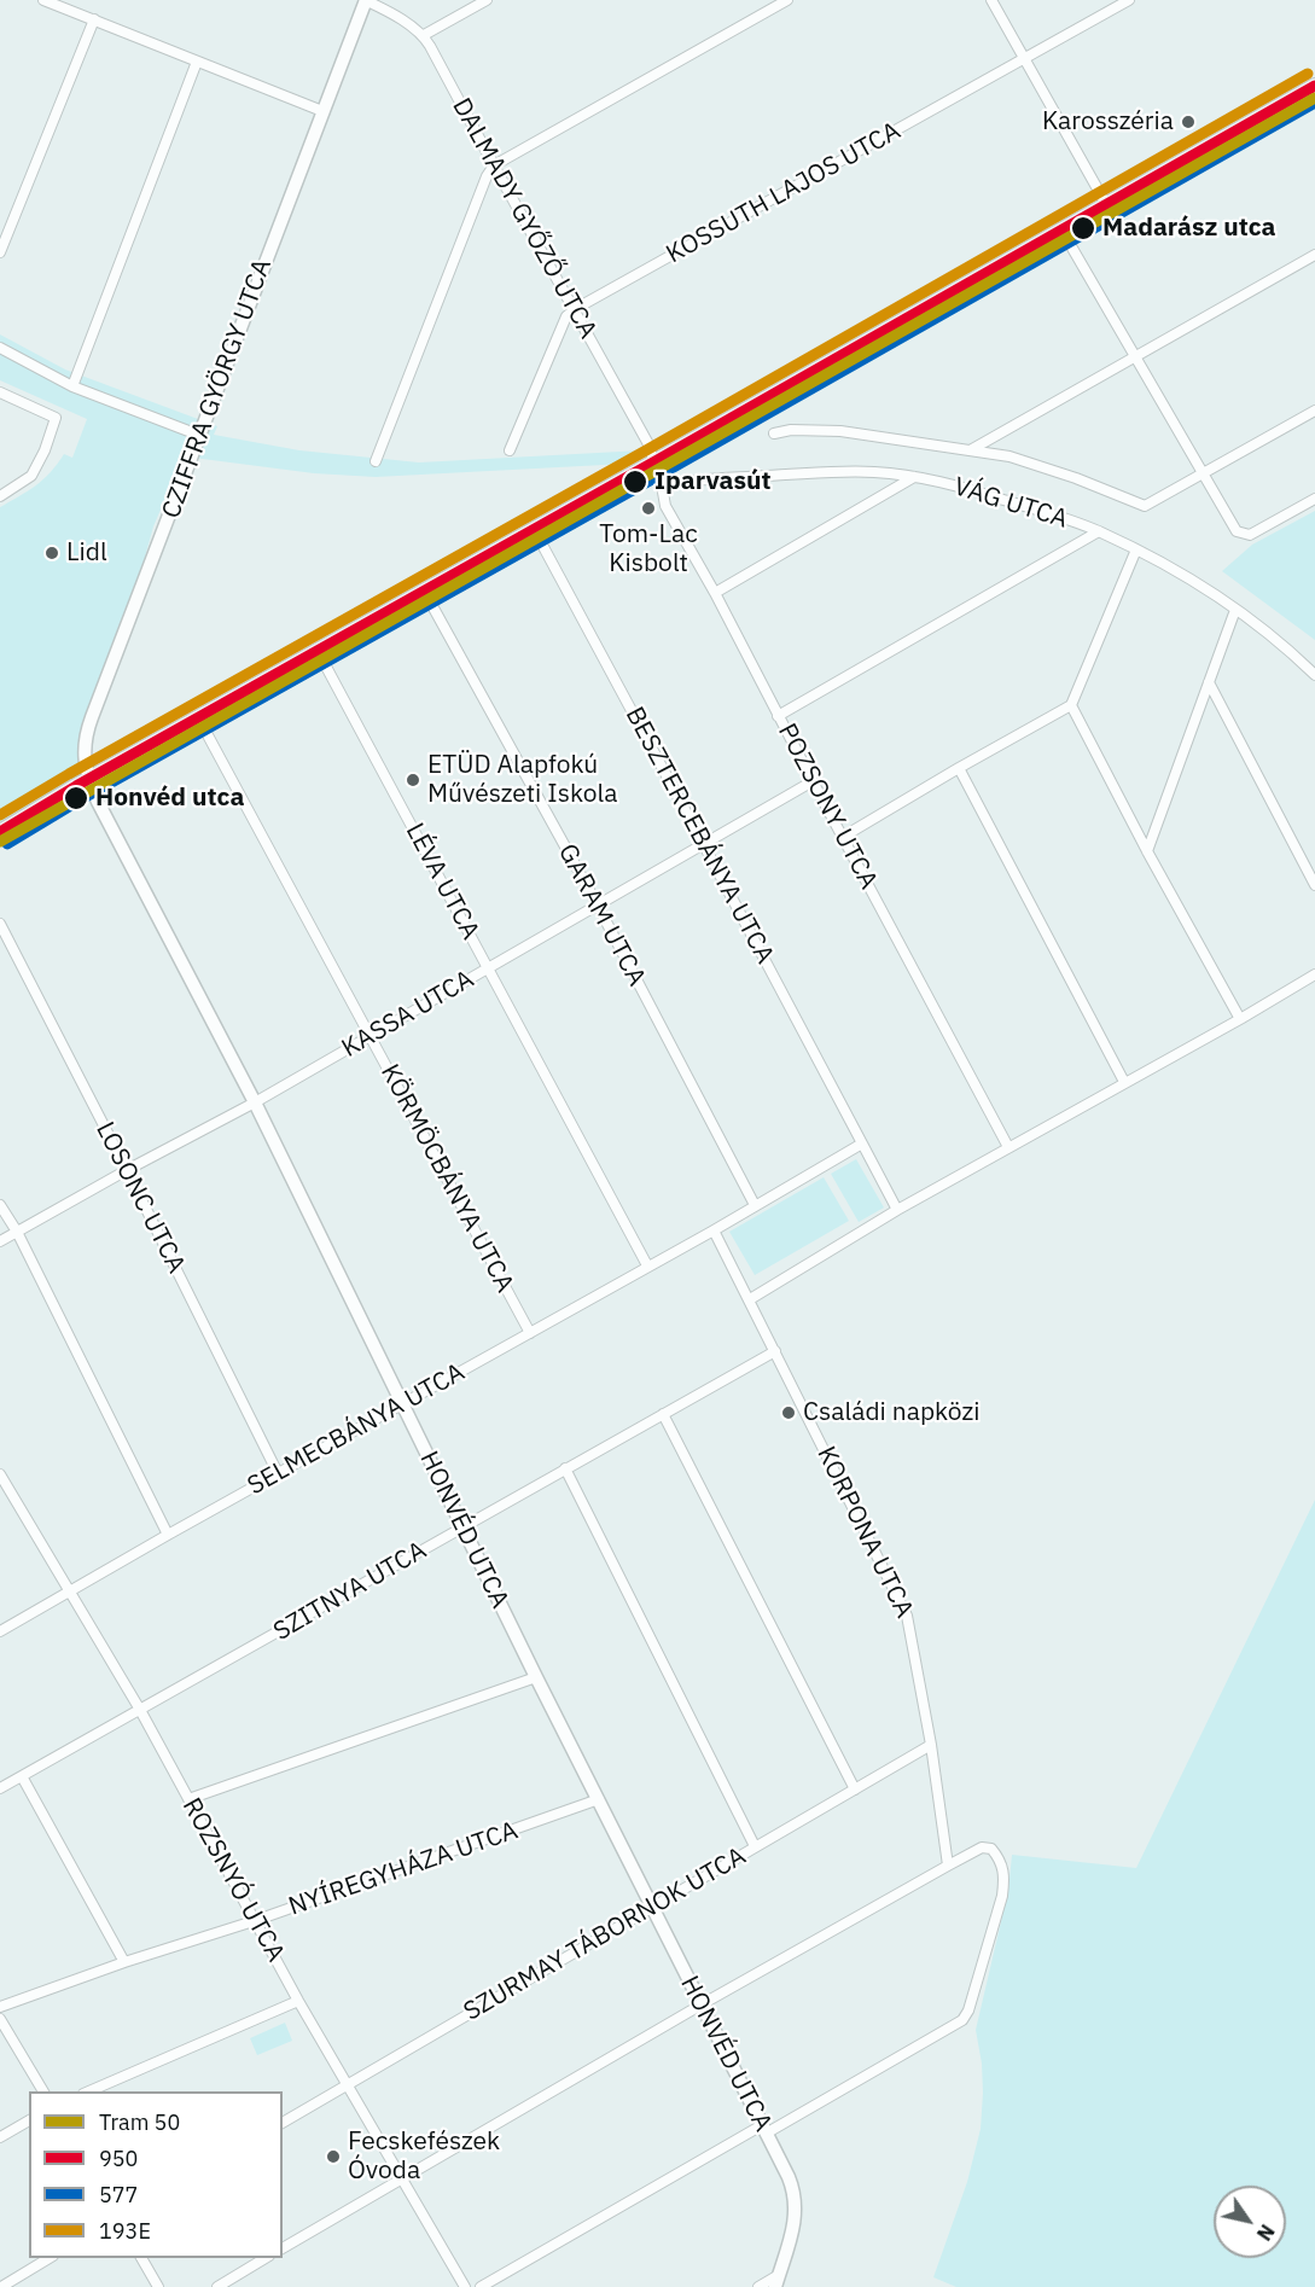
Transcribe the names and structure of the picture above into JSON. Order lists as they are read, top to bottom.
{
  "streets": {
    "street": [
      "KOSSUTH LAJOS UTCA",
      "DALMADY GYŐZŐ UTCA",
      "CZIFFRA GYÖRGY UTCA",
      "VÁG UTCA",
      "POZSONY UTCA",
      "BESZTERCEBÁNYA UTCA",
      "LÉVA UTCA",
      "GARAM UTCA",
      "KASSA UTCA",
      "KÖRMÖCBÁNYA UTCA",
      "LOSONC UTCA",
      "SELMECBÁNYA UTCA",
      "HONVÉD UTCA",
      "KORPONA UTCA",
      "SZITNYA UTCA",
      "NYÍREGYHÁZA UTCA",
      "ROZSNYÓ UTCA",
      "SZURMAY TÁBORNOK UTCA"
    ]
  },
  "crossings": [
    ["KOSSUTH LAJOS UTCA", "DALMADY GYŐZŐ UTCA"],
    ["DALMADY GYŐZŐ UTCA", "CZIFFRA GYÖRGY UTCA"],
    ["DALMADY GYŐZŐ UTCA", "POZSONY UTCA"],
    ["CZIFFRA GYÖRGY UTCA", "HONVÉD UTCA"],
    ["VÁG UTCA", "POZSONY UTCA"],
    ["POZSONY UTCA", "KASSA UTCA"],
    ["BESZTERCEBÁNYA UTCA", "KASSA UTCA"],
    ["BESZTERCEBÁNYA UTCA", "SELMECBÁNYA UTCA"],
    ["LÉVA UTCA", "KASSA UTCA"],
    ["LÉVA UTCA", "SELMECBÁNYA UTCA"],
    ["GARAM UTCA", "KASSA UTCA"],
    ["GARAM UTCA", "SELMECBÁNYA UTCA"],
    ["KASSA UTCA", "KÖRMÖCBÁNYA UTCA"],
    ["KASSA UTCA", "LOSONC UTCA"],
    ["KASSA UTCA", "HONVÉD UTCA"],
    ["KÖRMÖCBÁNYA UTCA", "SELMECBÁNYA UTCA"],
    ["LOSONC UTCA", "SELMECBÁNYA UTCA"],
    ["SELMECBÁNYA UTCA", "HONVÉD UTCA"],
    ["SELMECBÁNYA UTCA", "KORPONA UTCA"],
    ["SELMECBÁNYA UTCA", "ROZSNYÓ UTCA"],
    ["HONVÉD UTCA", "SZITNYA UTCA"],
    ["HONVÉD UTCA", "NYÍREGYHÁZA UTCA"],
    ["HONVÉD UTCA", "SZURMAY TÁBORNOK UTCA"],
    ["KORPONA UTCA", "SZITNYA UTCA"],
    ["KORPONA UTCA", "SZURMAY TÁBORNOK UTCA"],
    ["SZITNYA UTCA", "ROZSNYÓ UTCA"],
    ["NYÍREGYHÁZA UTCA", "ROZSNYÓ UTCA"],
    ["ROZSNYÓ UTCA", "SZURMAY TÁBORNOK UTCA"]
  ],
  "places": [
    "Karosszéria",
    "Madarász utca",
    "Iparvasút",
    "Tom-Lac Kisbolt",
    "Lidl",
    "ETÜD Alapfokú Művészeti Iskola",
    "Honvéd utca",
    "Családi napközi",
    "Fecskefészek Óvoda"
  ],
  "lines": [
    "transit line 193E",
    "transit line 950",
    "tram line 50",
    "transit line 577"
  ],
  "legend": [
    "Tram 50",
    "950",
    "577",
    "193E"
  ],
  "north": "bottom right"
}
